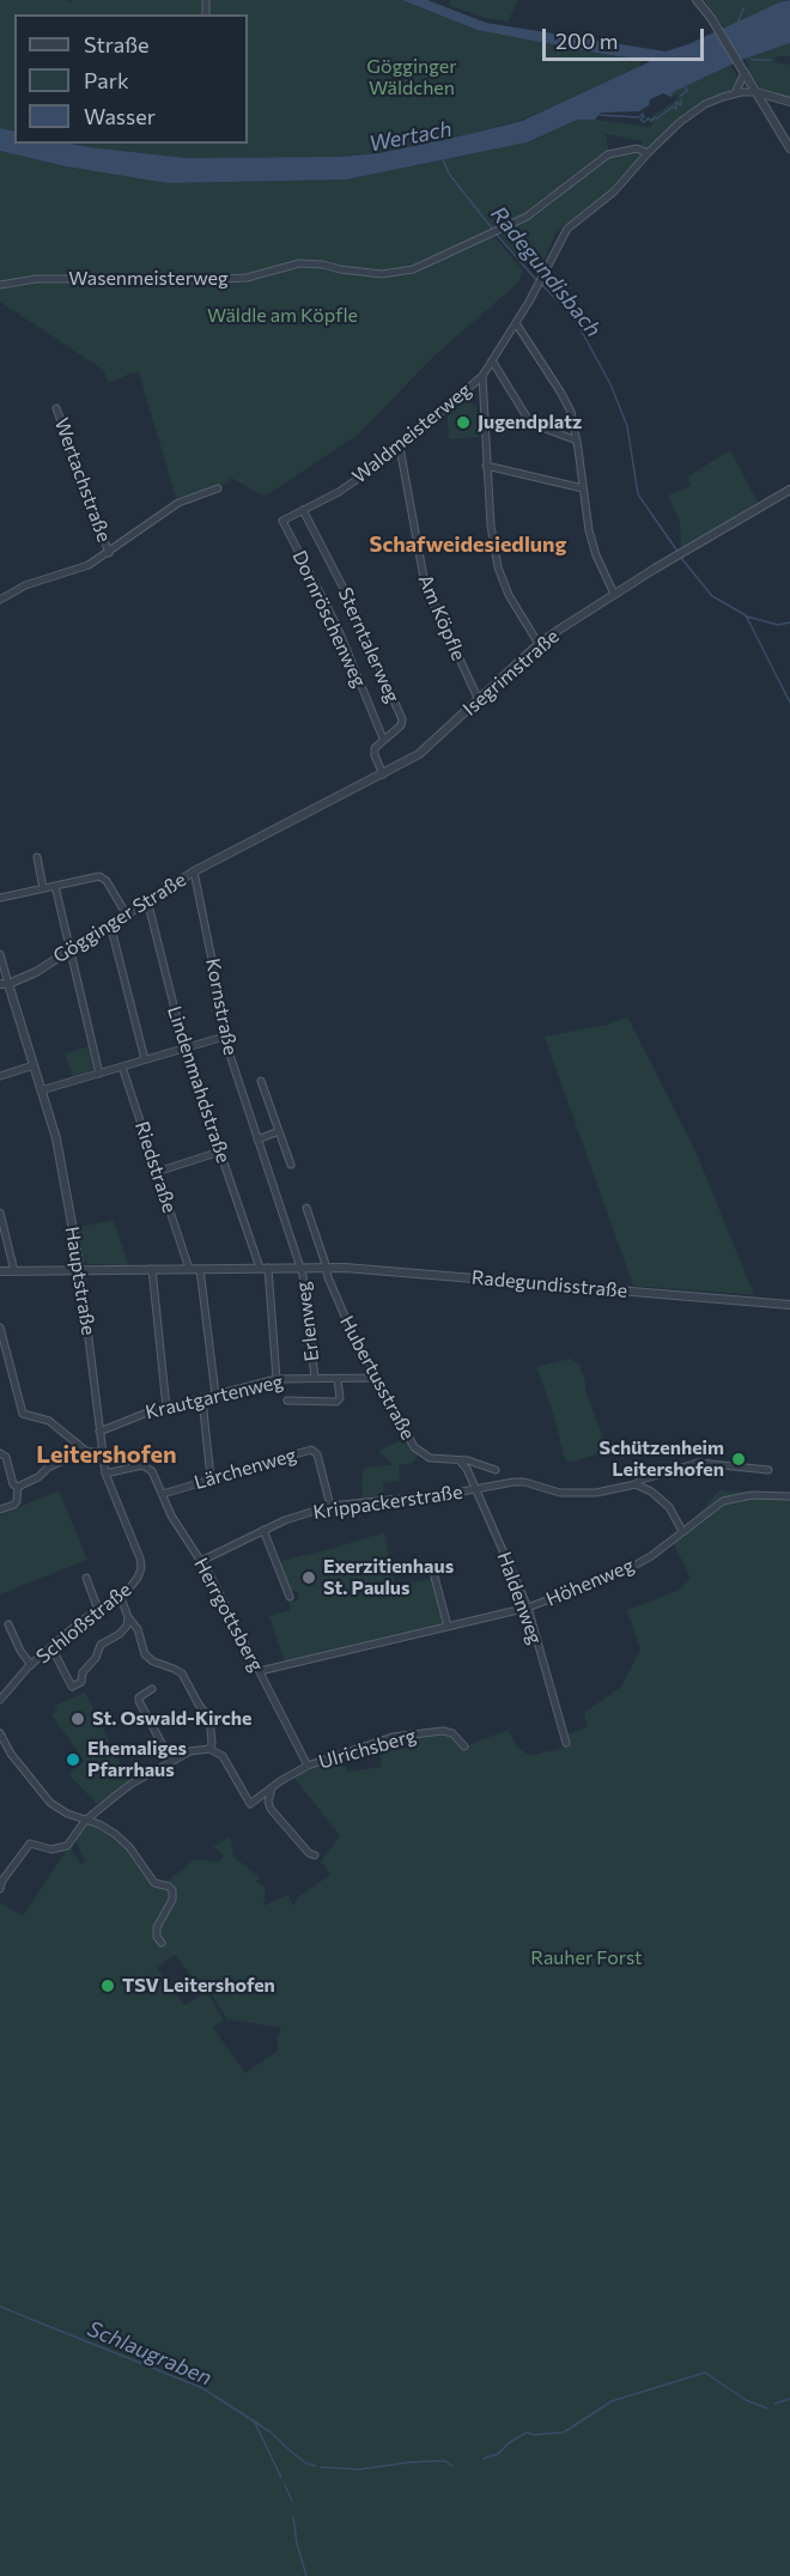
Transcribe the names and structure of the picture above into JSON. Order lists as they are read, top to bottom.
{
  "streets": {
    "street": [
      "Wasenmeisterweg",
      "Waldmeisterweg",
      "Wertachstraße",
      "Am Köpfle",
      "Dornröschenweg",
      "Sterntalerweg",
      "Isegrimstraße",
      "Gögginger Straße",
      "Kornstraße",
      "Lindenmahdstraße",
      "Riedstraße",
      "Hauptstraße",
      "Radegundisstraße",
      "Erlenweg",
      "Hubertusstraße",
      "Krautgartenweg",
      "Lärchenweg",
      "Krippackerstraße",
      "Höhenweg",
      "Haldenweg",
      "Herrgottsberg",
      "Schloßstraße",
      "Ulrichsberg"
    ]
  },
  "crossings": [
    ["Wasenmeisterweg", "Waldmeisterweg"],
    ["Waldmeisterweg", "Am Köpfle"],
    ["Waldmeisterweg", "Dornröschenweg"],
    ["Waldmeisterweg", "Sterntalerweg"],
    ["Am Köpfle", "Isegrimstraße"],
    ["Dornröschenweg", "Sterntalerweg"],
    ["Sterntalerweg", "Isegrimstraße"],
    ["Isegrimstraße", "Gögginger Straße"],
    ["Gögginger Straße", "Kornstraße"],
    ["Gögginger Straße", "Lindenmahdstraße"],
    ["Gögginger Straße", "Hauptstraße"],
    ["Kornstraße", "Radegundisstraße"],
    ["Kornstraße", "Erlenweg"],
    ["Lindenmahdstraße", "Radegundisstraße"],
    ["Lindenmahdstraße", "Krautgartenweg"],
    ["Riedstraße", "Radegundisstraße"],
    ["Hauptstraße", "Radegundisstraße"],
    ["Hauptstraße", "Krautgartenweg"],
    ["Hauptstraße", "Herrgottsberg"],
    ["Hauptstraße", "Schloßstraße"],
    ["Radegundisstraße", "Erlenweg"],
    ["Radegundisstraße", "Hubertusstraße"],
    ["Erlenweg", "Krautgartenweg"],
    ["Hubertusstraße", "Krautgartenweg"],
    ["Hubertusstraße", "Haldenweg"],
    ["Lärchenweg", "Krippackerstraße"],
    ["Lärchenweg", "Herrgottsberg"],
    ["Krippackerstraße", "Haldenweg"],
    ["Krippackerstraße", "Herrgottsberg"],
    ["Höhenweg", "Haldenweg"],
    ["Höhenweg", "Herrgottsberg"],
    ["Herrgottsberg", "Ulrichsberg"]
  ],
  "districts": ["Schafweidesiedlung", "Leitershofen"],
  "water": ["Wertach", "Radegundisbach", "Schlaugraben"],
  "parks": ["Gögginger Wäldchen", "Wäldle am Köpfle", "Rauher Forst"],
  "places": [
    "Jugendplatz",
    "Schützenheim Leitershofen",
    "Exerzitienhaus St. Paulus",
    "St. Oswald-Kirche",
    "Ehemaliges Pfarrhaus",
    "TSV Leitershofen"
  ],
  "legend": ["Straße", "Park", "Wasser"],
  "scale_bar": "200 m"
}
